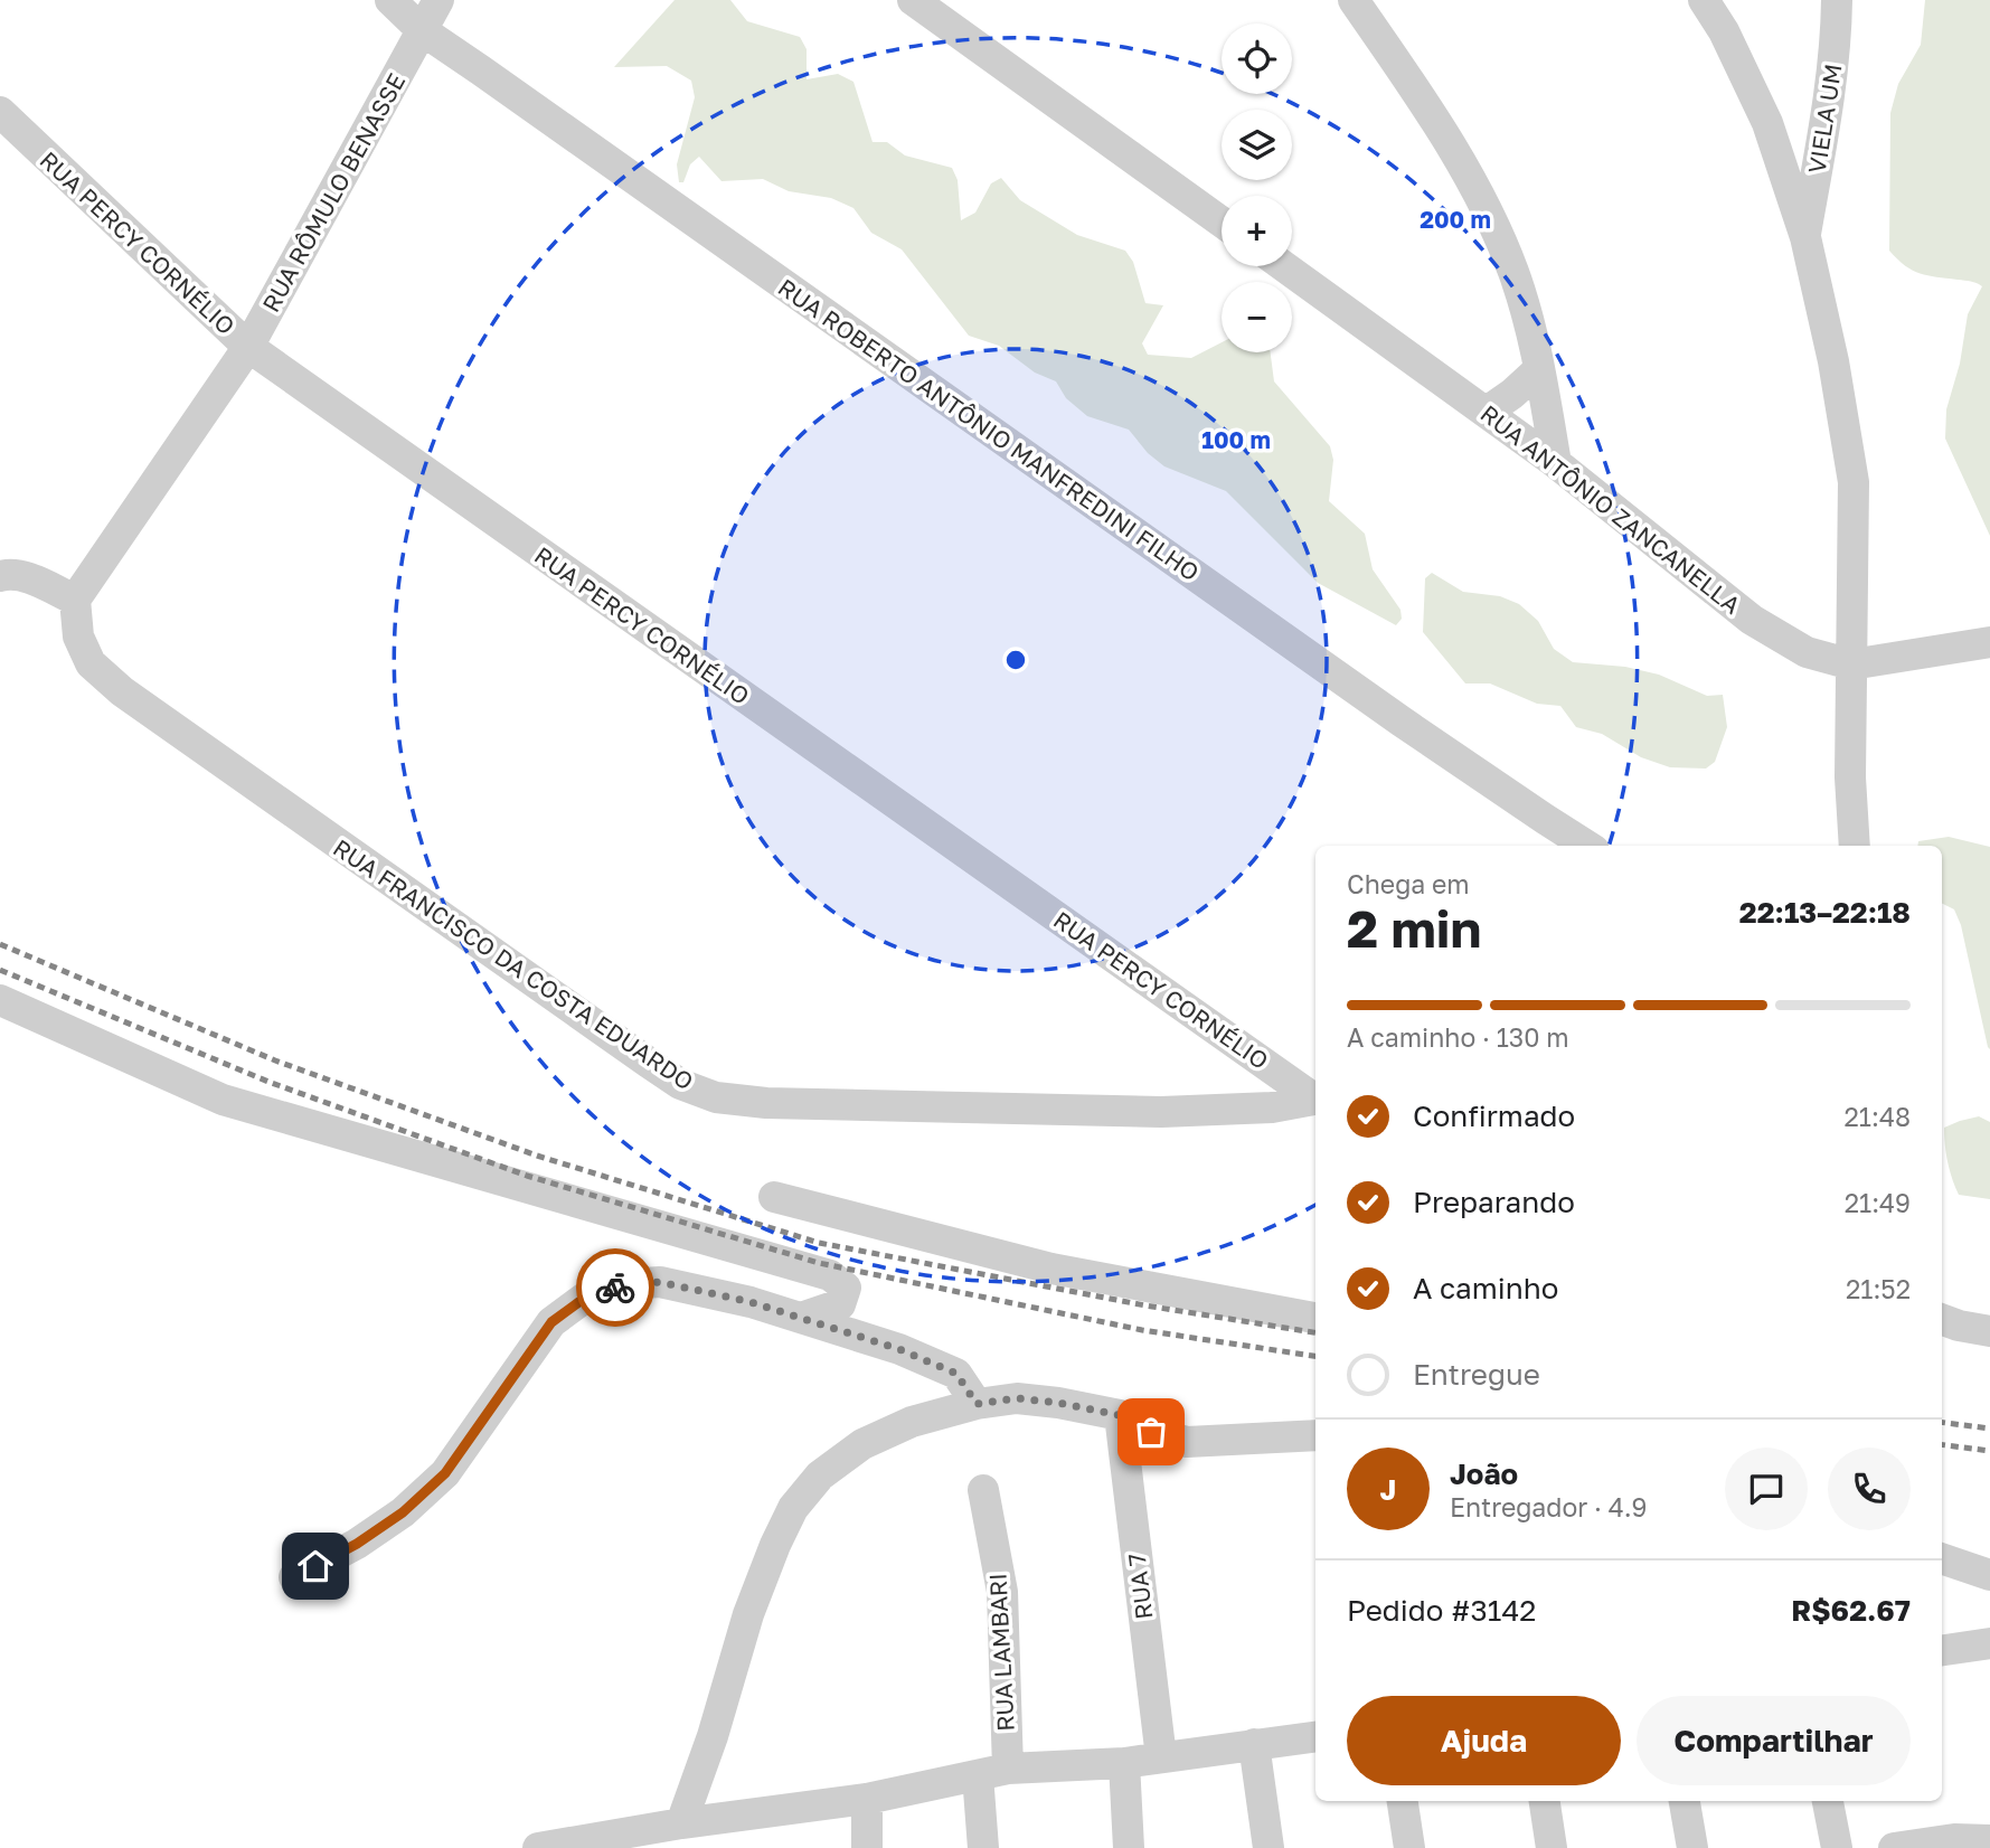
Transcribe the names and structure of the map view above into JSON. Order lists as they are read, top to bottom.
{
  "streets": {
    "street": [
      "VIELA UM",
      "RUA RÔMULO BENASSE",
      "RUA PERCY CORNÉLIO",
      "RUA ROBERTO ANTÔNIO MANFREDINI FILHO",
      "RUA ANTÔNIO ZANCANELLA",
      "RUA FRANCISCO DA COSTA EDUARDO",
      "RUA 7",
      "RUA LAMBARI"
    ]
  },
  "crossings": [
    ["RUA RÔMULO BENASSE", "RUA PERCY CORNÉLIO"],
    ["RUA RÔMULO BENASSE", "RUA ROBERTO ANTÔNIO MANFREDINI FILHO"],
    ["RUA RÔMULO BENASSE", "RUA FRANCISCO DA COSTA EDUARDO"]
  ],
  "page": {
    "map_buttons": ["+", "−"],
    "heading": ["2 min", "Chega em", "22:13–22:18"],
    "panel": [
      "João",
      "Entregador · 4.9",
      "Pedido #3142",
      "R$62.67"
    ],
    "bar": "A caminho · 130 m",
    "list": [
      ["Confirmado", "21:48"],
      ["Preparando", "21:49"],
      ["A caminho", "21:52"],
      "Entregue"
    ],
    "round": "J",
    "buttons": ["Ajuda", "Compartilhar"]
  },
  "rings": ["200 m", "100 m"]
}
